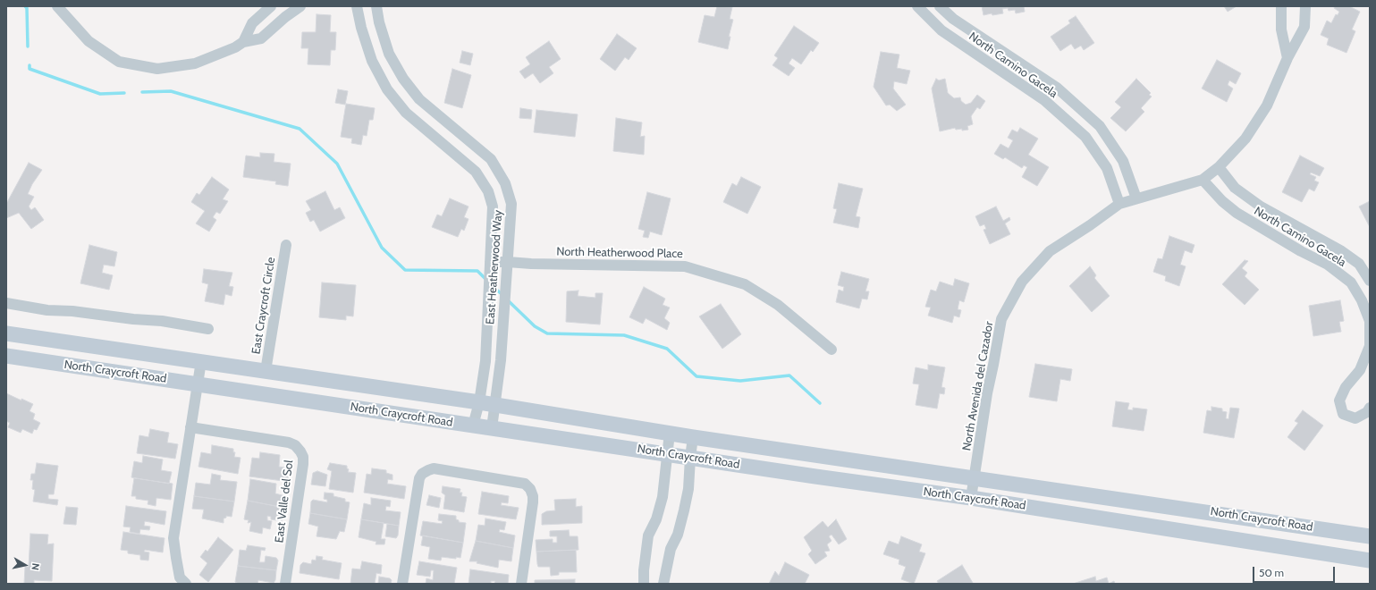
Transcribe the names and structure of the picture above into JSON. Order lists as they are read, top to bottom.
{
  "streets": {
    "main road": ["North Craycroft Road"],
    "street": [
      "North Camino Gacela",
      "North Heatherwood Place",
      "East Heatherwood Way",
      "East Craycroft Circle",
      "North Avenida del Cazador",
      "East Valle del Sol"
    ]
  },
  "crossings": [
    ["North Camino Gacela", "North Avenida del Cazador"],
    ["North Heatherwood Place", "East Heatherwood Way"],
    ["East Heatherwood Way", "North Craycroft Road"],
    ["East Craycroft Circle", "North Craycroft Road"],
    ["North Craycroft Road", "North Avenida del Cazador"]
  ],
  "scale_bar": "50 m",
  "north": "right"
}
